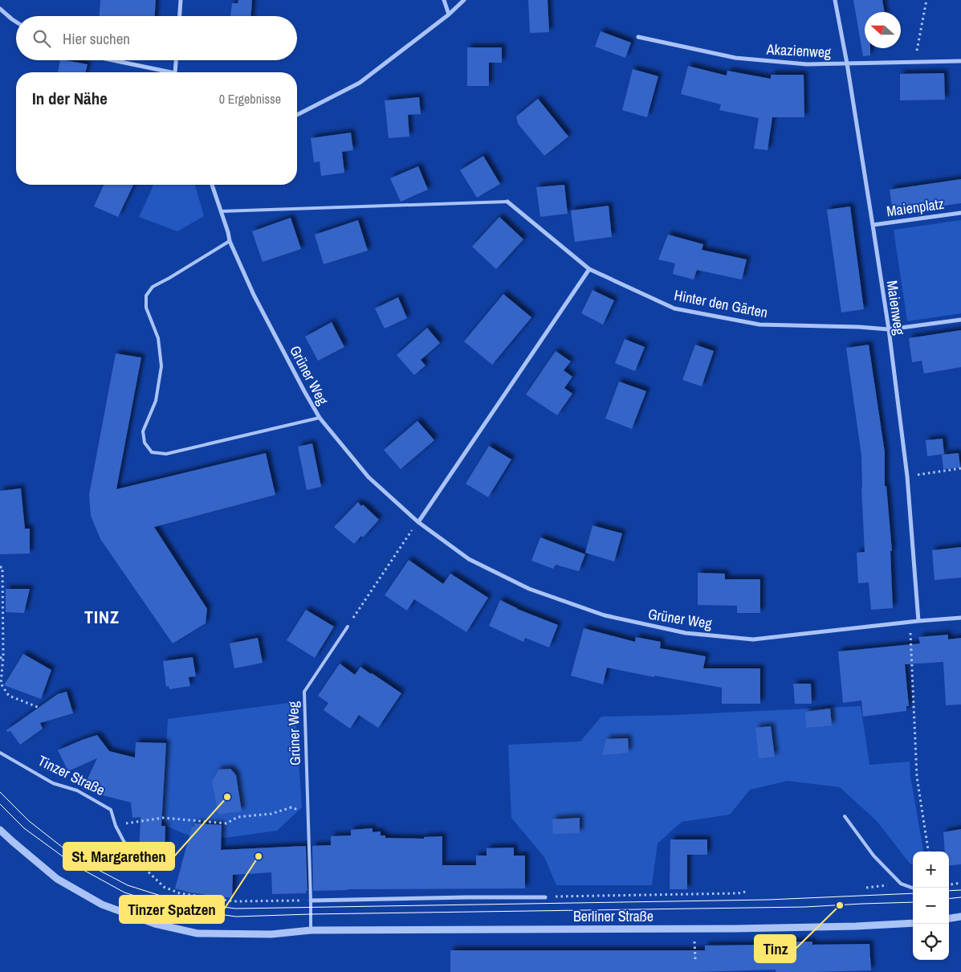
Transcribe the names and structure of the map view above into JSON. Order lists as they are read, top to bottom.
{
  "streets": {
    "street": [
      "Akazienweg",
      "Maienplatz",
      "Hinter den Gärten",
      "Maienweg",
      "Grüner Weg",
      "Berliner Straße"
    ],
    "lane": ["Tinzer Straße"]
  },
  "crossings": [
    ["Akazienweg", "Maienweg"],
    ["Maienplatz", "Maienweg"],
    ["Hinter den Gärten", "Maienweg"],
    ["Maienweg", "Grüner Weg"],
    ["Grüner Weg", "Berliner Straße"]
  ],
  "districts": ["TINZ"],
  "places": ["St. Margarethen", "Tinzer Spatzen", "Tinz"],
  "north": "left",
  "page": {
    "search": "Hier suchen",
    "heading": ["In der Nähe", "0 Ergebnisse"],
    "map_buttons": ["+", "−"]
  }
}
